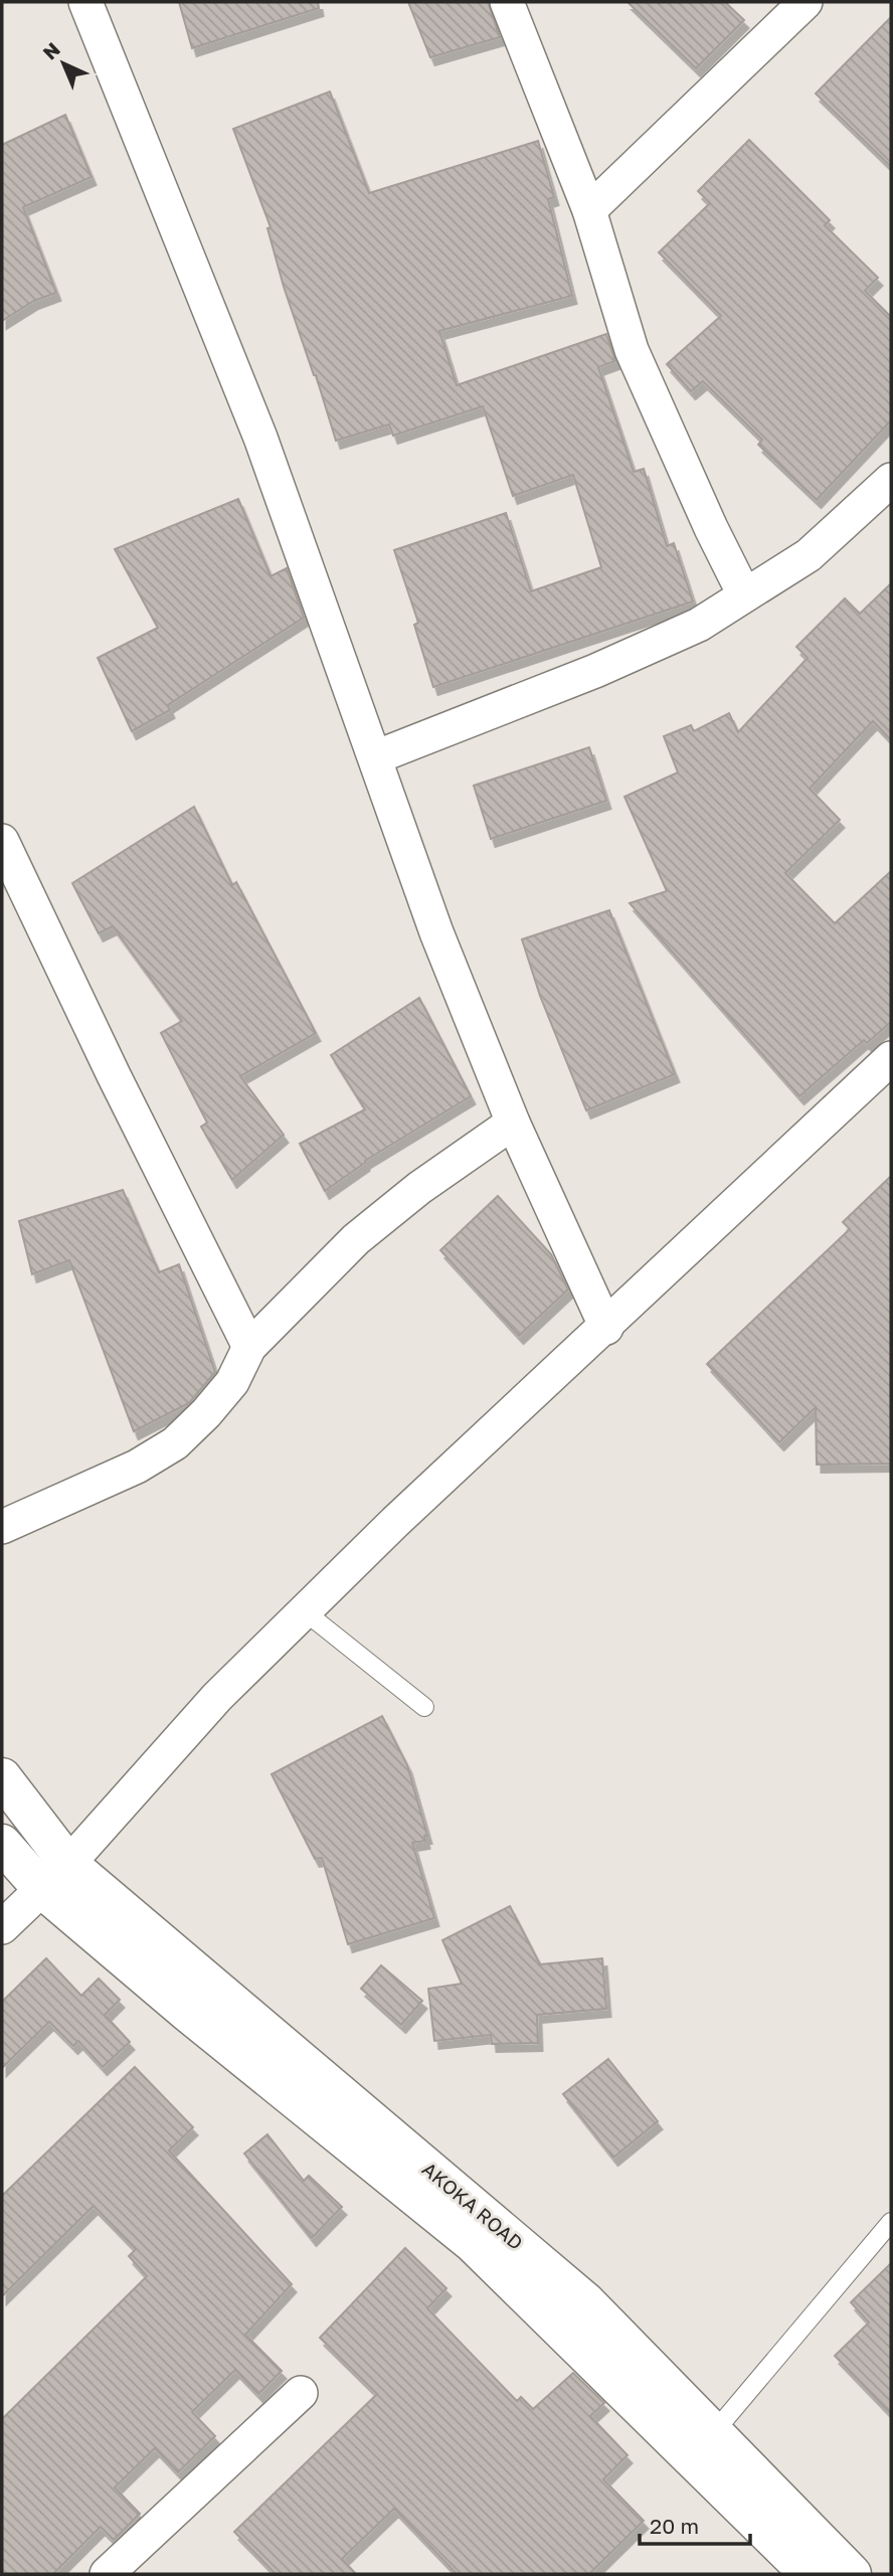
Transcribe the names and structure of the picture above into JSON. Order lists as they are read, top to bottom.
{
  "streets": {
    "main road": ["AKOKA ROAD"]
  },
  "scale_bar": "20 m",
  "north": "top left"
}
